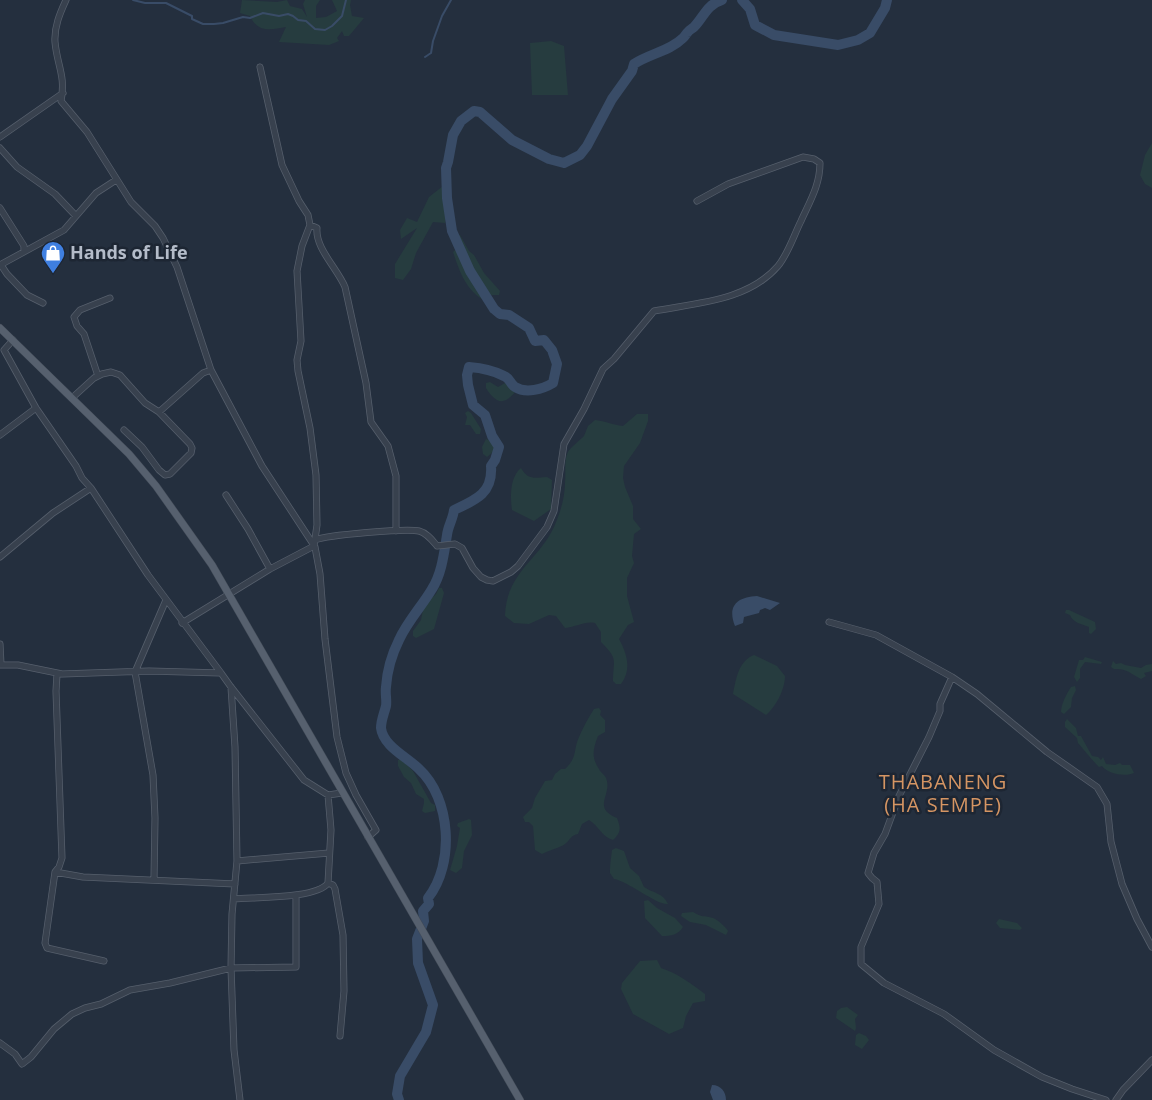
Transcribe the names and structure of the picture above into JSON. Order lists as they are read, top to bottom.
{
  "districts": ["THABANENG (HA SEMPE)"],
  "places": {
    "shop": ["Hands of Life"]
  }
}
